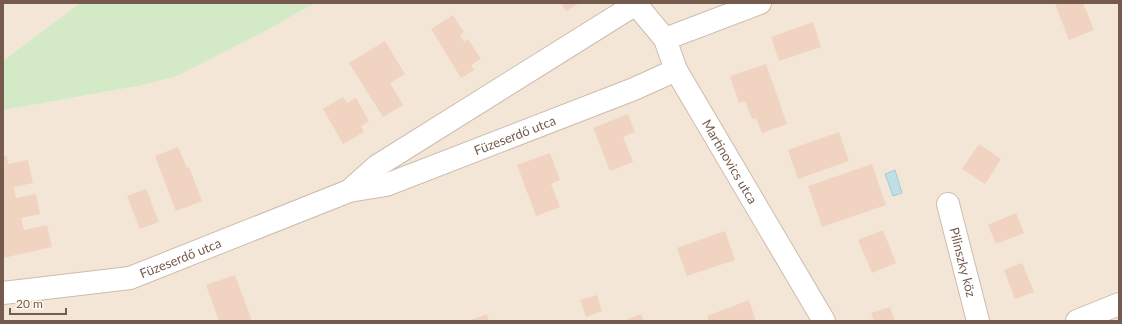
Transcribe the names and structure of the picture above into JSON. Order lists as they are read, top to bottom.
{
  "streets": {
    "street": ["Füzeserdő utca", "Martinovics utca", "Pilinszky köz"]
  },
  "crossings": [
    ["Füzeserdő utca", "Martinovics utca"]
  ],
  "scale_bar": "20 m"
}
